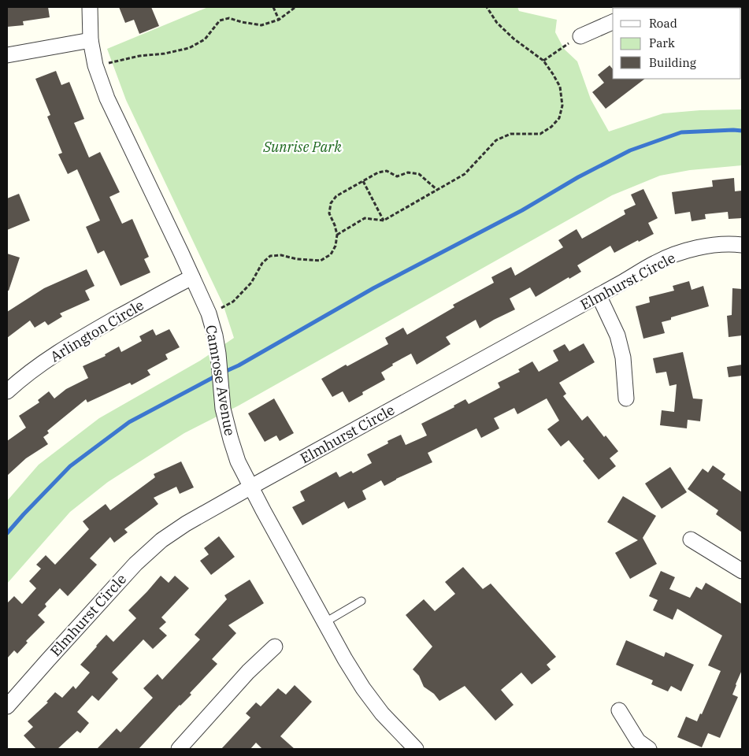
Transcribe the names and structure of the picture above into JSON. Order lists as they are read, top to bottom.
{
  "streets": {
    "street": ["Elmhurst Circle", "Arlington Circle", "Camrose Avenue"]
  },
  "crossings": [
    ["Elmhurst Circle", "Camrose Avenue"],
    ["Arlington Circle", "Camrose Avenue"]
  ],
  "parks": ["Sunrise Park"],
  "legend": ["Road", "Park", "Building"]
}
